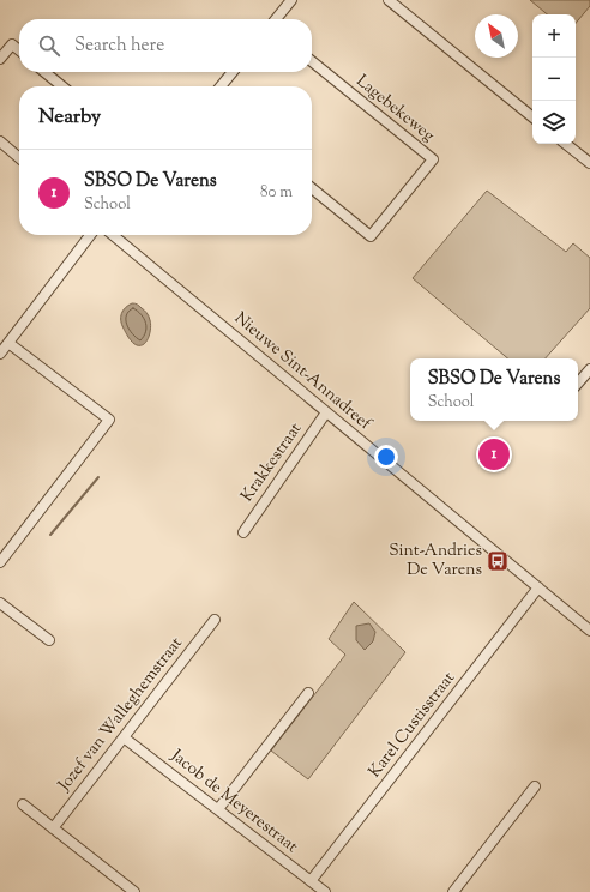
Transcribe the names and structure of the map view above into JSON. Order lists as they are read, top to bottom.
{
  "streets": {
    "street": [
      "Lagebekeweg",
      "Nieuwe Sint-Annadreef",
      "Krakkestraat",
      "Jozef van Walleghemstraat",
      "Karel Custisstraat",
      "Jacob de Meyerestraat"
    ]
  },
  "crossings": [
    ["Nieuwe Sint-Annadreef", "Krakkestraat"],
    ["Nieuwe Sint-Annadreef", "Karel Custisstraat"],
    ["Jozef van Walleghemstraat", "Jacob de Meyerestraat"],
    ["Karel Custisstraat", "Jacob de Meyerestraat"]
  ],
  "places": {
    "bus stop": ["Sint-Andries De Varens"]
  },
  "north": "top left",
  "page": {
    "map_buttons": ["+", "−"],
    "search": "Search here",
    "heading": "Nearby",
    "list": [
      {
        "mark": "1",
        "name": "SBSO De Varens",
        "note": "School",
        "value": "80 m"
      }
    ],
    "popup": ["SBSO De Varens", "School"],
    "pins": "1"
  }
}
